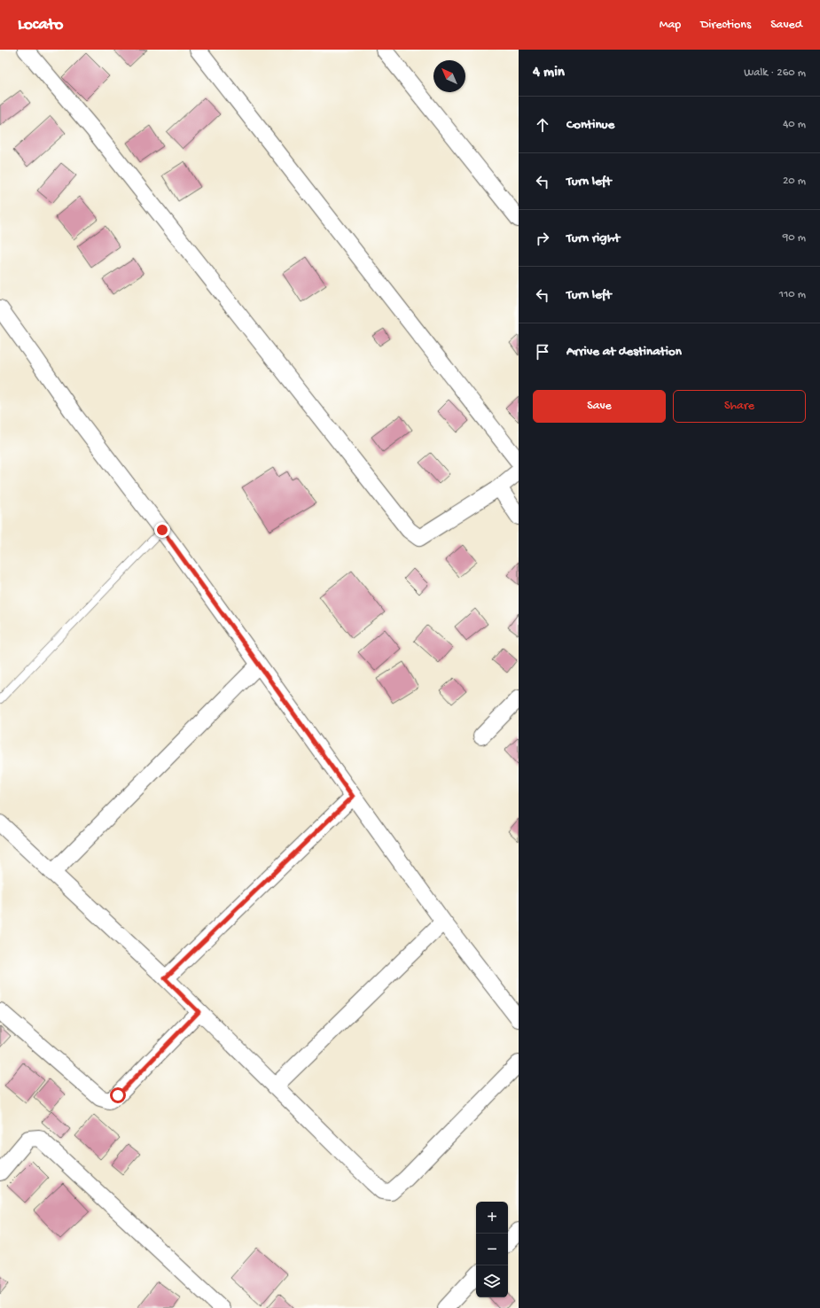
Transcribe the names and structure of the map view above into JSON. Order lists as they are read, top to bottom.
{
  "north": "top left",
  "page": {
    "header": "Locato",
    "nav": ["Map", "Directions", "Saved"],
    "heading": ["4 min", "Walk · 260 m"],
    "list": [
      ["Continue", "40 m"],
      ["Turn left", "20 m"],
      ["Turn right", "90 m"],
      ["Turn left", "110 m"],
      "Arrive at destination"
    ],
    "buttons": ["Save", "Share"],
    "map_buttons": ["+", "−"]
  }
}
